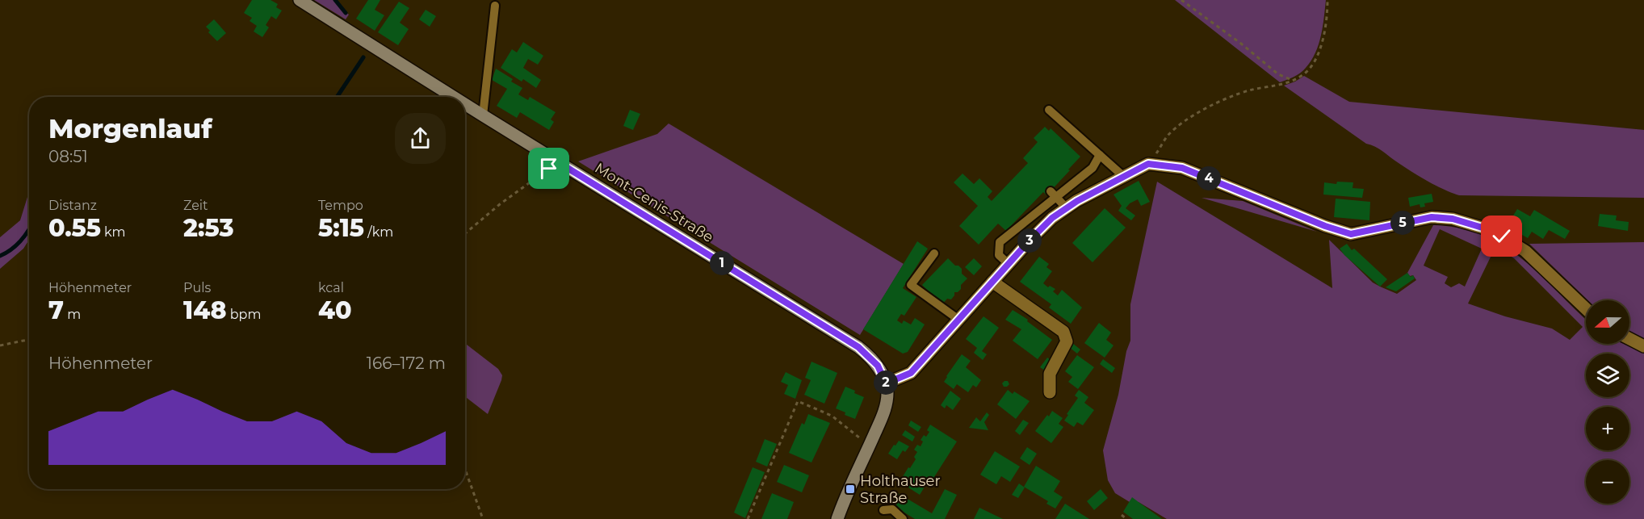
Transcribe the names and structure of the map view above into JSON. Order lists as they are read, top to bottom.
{
  "streets": {
    "main road": ["Mont-Cenis-Straße"]
  },
  "places": {
    "transit": ["Holthauser Straße"]
  },
  "north": "left",
  "page": {
    "heading": ["Morgenlauf", "08:51"],
    "pins": [
      "4",
      "5",
      "3",
      "1",
      "2"
    ],
    "stats": [
      ["Distanz", "0.55 km"],
      ["Zeit", "2:53"],
      ["Tempo", "5:15 /km"],
      ["Höhenmeter", "7 m"],
      ["Puls", "148 bpm"],
      ["kcal", "40"]
    ],
    "map_buttons": ["+", "−"],
    "chart": ["Höhenmeter", "166–172 m"]
  }
}
